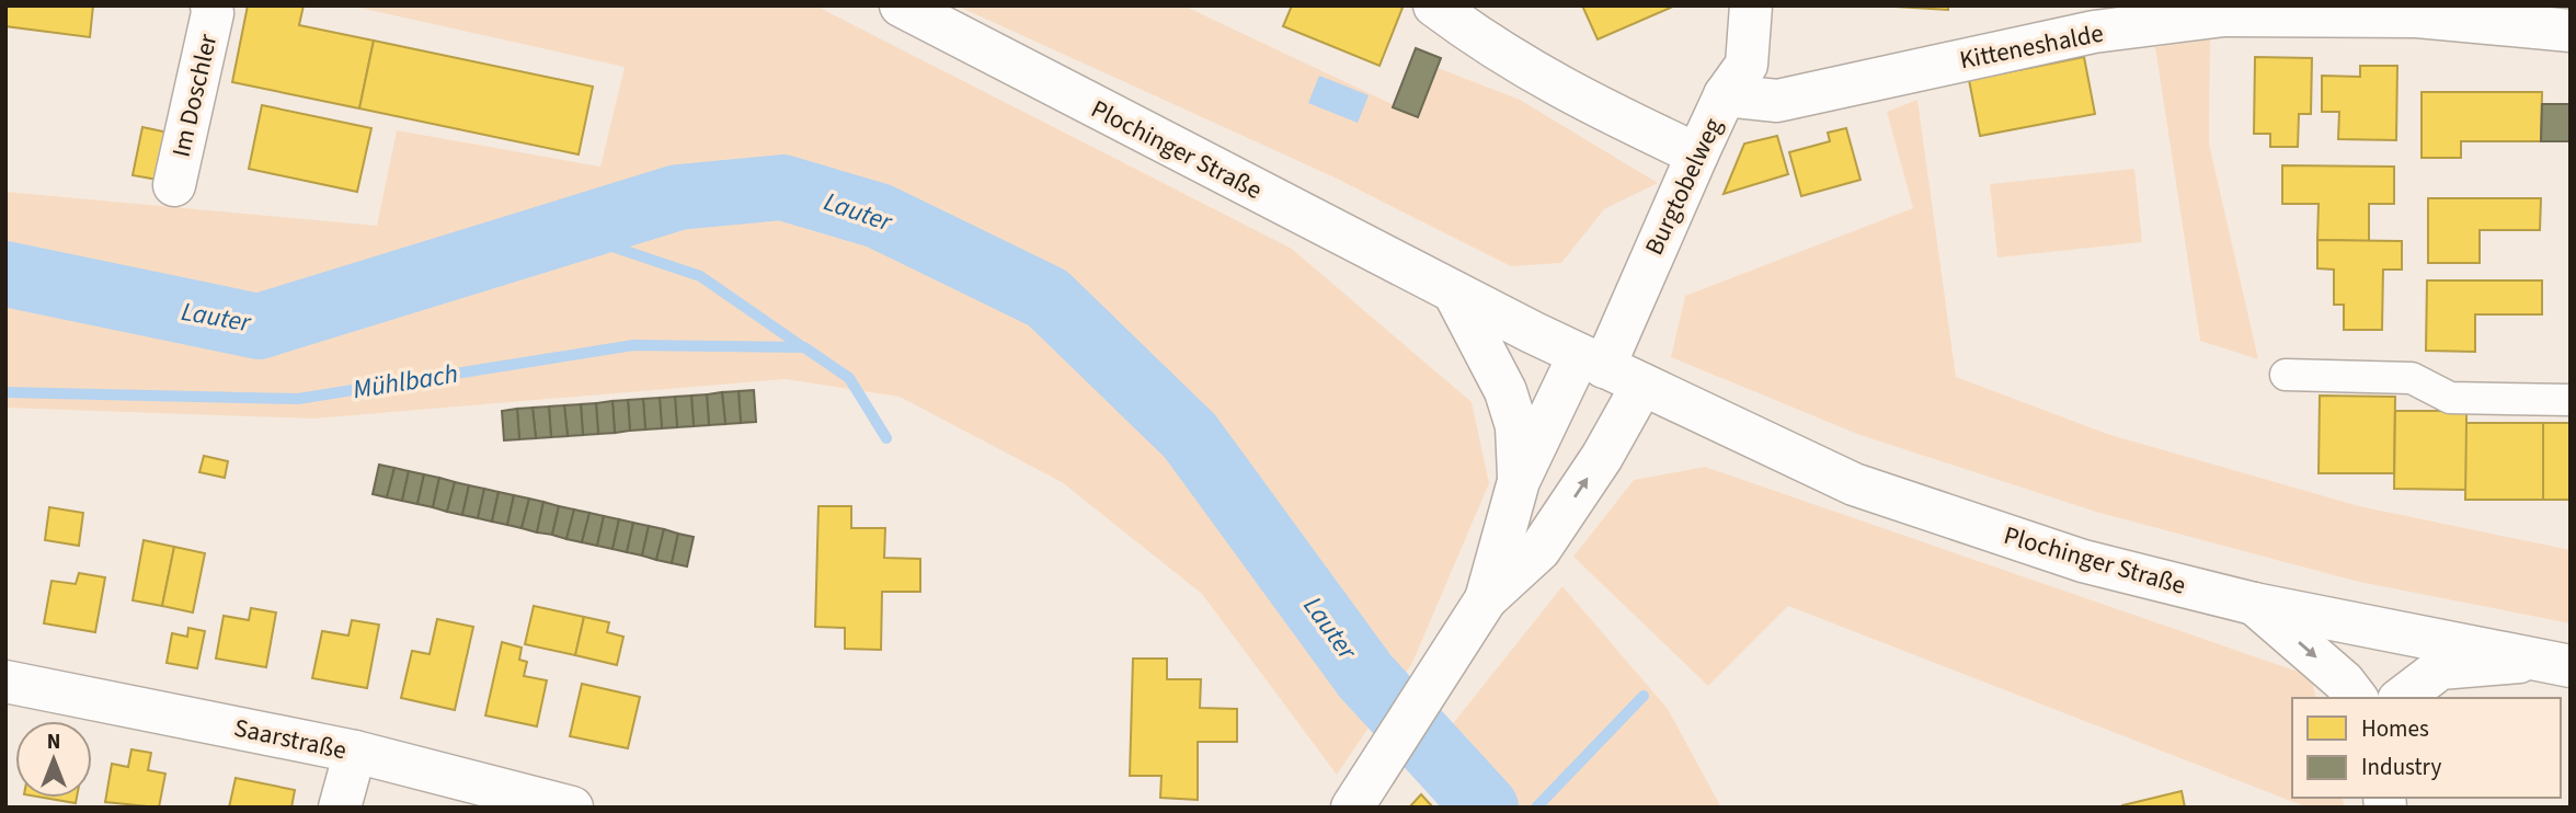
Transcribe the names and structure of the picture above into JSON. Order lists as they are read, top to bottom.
{
  "streets": {
    "main road": [
      "Kitteneshalde",
      "Im Doschler",
      "Plochinger Straße",
      "Burgtobelweg",
      "Saarstraße"
    ]
  },
  "crossings": [
    ["Kitteneshalde", "Burgtobelweg"],
    ["Plochinger Straße", "Burgtobelweg"]
  ],
  "water": ["Lauter", "Mühlbach"],
  "legend": ["Homes", "Industry"],
  "north": "top"
}
